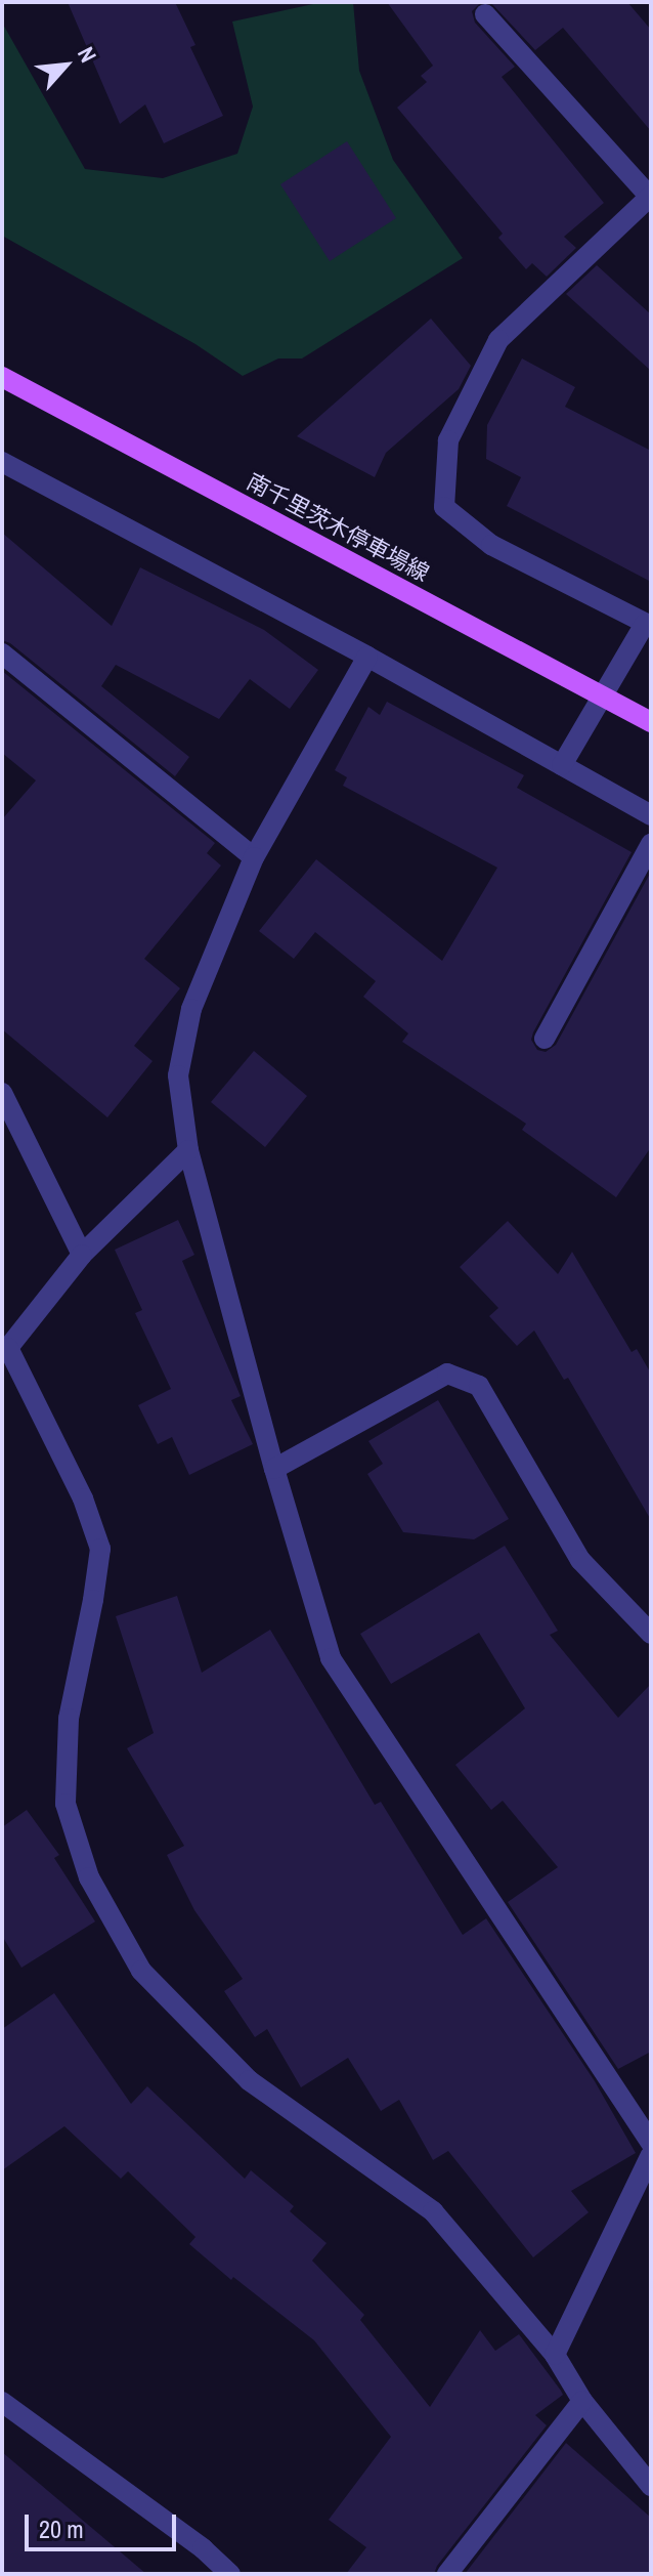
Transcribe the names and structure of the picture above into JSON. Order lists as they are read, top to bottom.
{
  "streets": {
    "main road": ["南千里茨木停車場線"]
  },
  "scale_bar": "20 m",
  "north": "top right"
}
